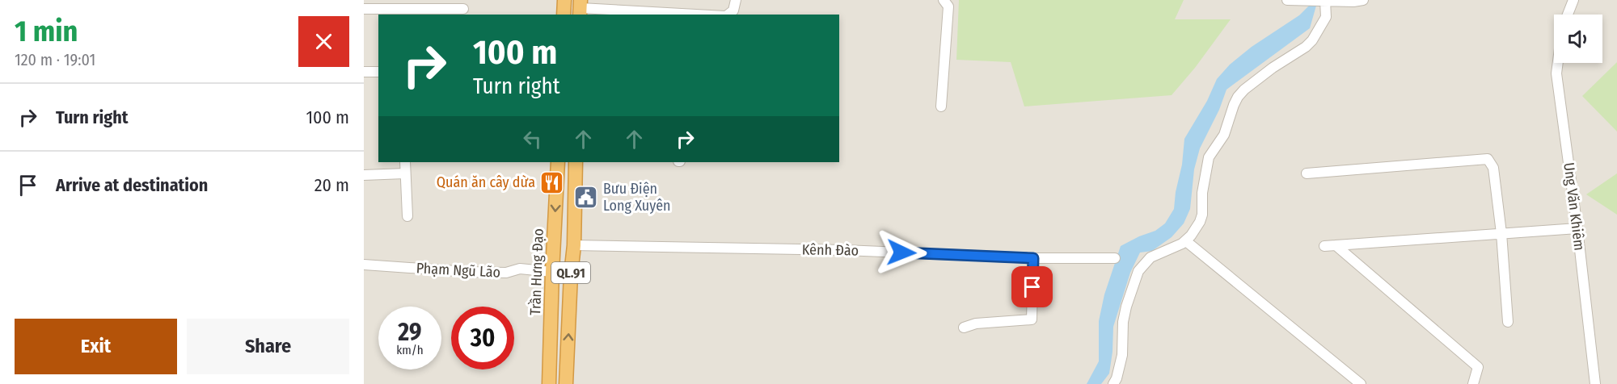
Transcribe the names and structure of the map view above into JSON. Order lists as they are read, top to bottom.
{
  "streets": {
    "highway": ["Trần Hưng Đạo", "QL.91"],
    "street": ["Ung Văn Khiêm", "Kênh Đào", "Phạm Ngũ Lão"]
  },
  "crossings": [
    ["Kênh Đào", "QL.91"],
    ["Phạm Ngũ Lão", "Trần Hưng Đạo"]
  ],
  "places": {
    "restaurant": ["Quán ăn cây dừa"],
    "public building": ["Bưu Điện Long Xuyên"]
  },
  "page": {
    "heading": ["1 min", "120 m · 19:01"],
    "turn": ["100 m", "Turn right"],
    "list": [
      {
        "name": "Turn right",
        "value": "100 m"
      },
      {
        "name": "Arrive at destination",
        "value": "20 m"
      }
    ],
    "speed": "29 km/h",
    "limit": "30",
    "buttons": ["Exit", "Share"]
  }
}
